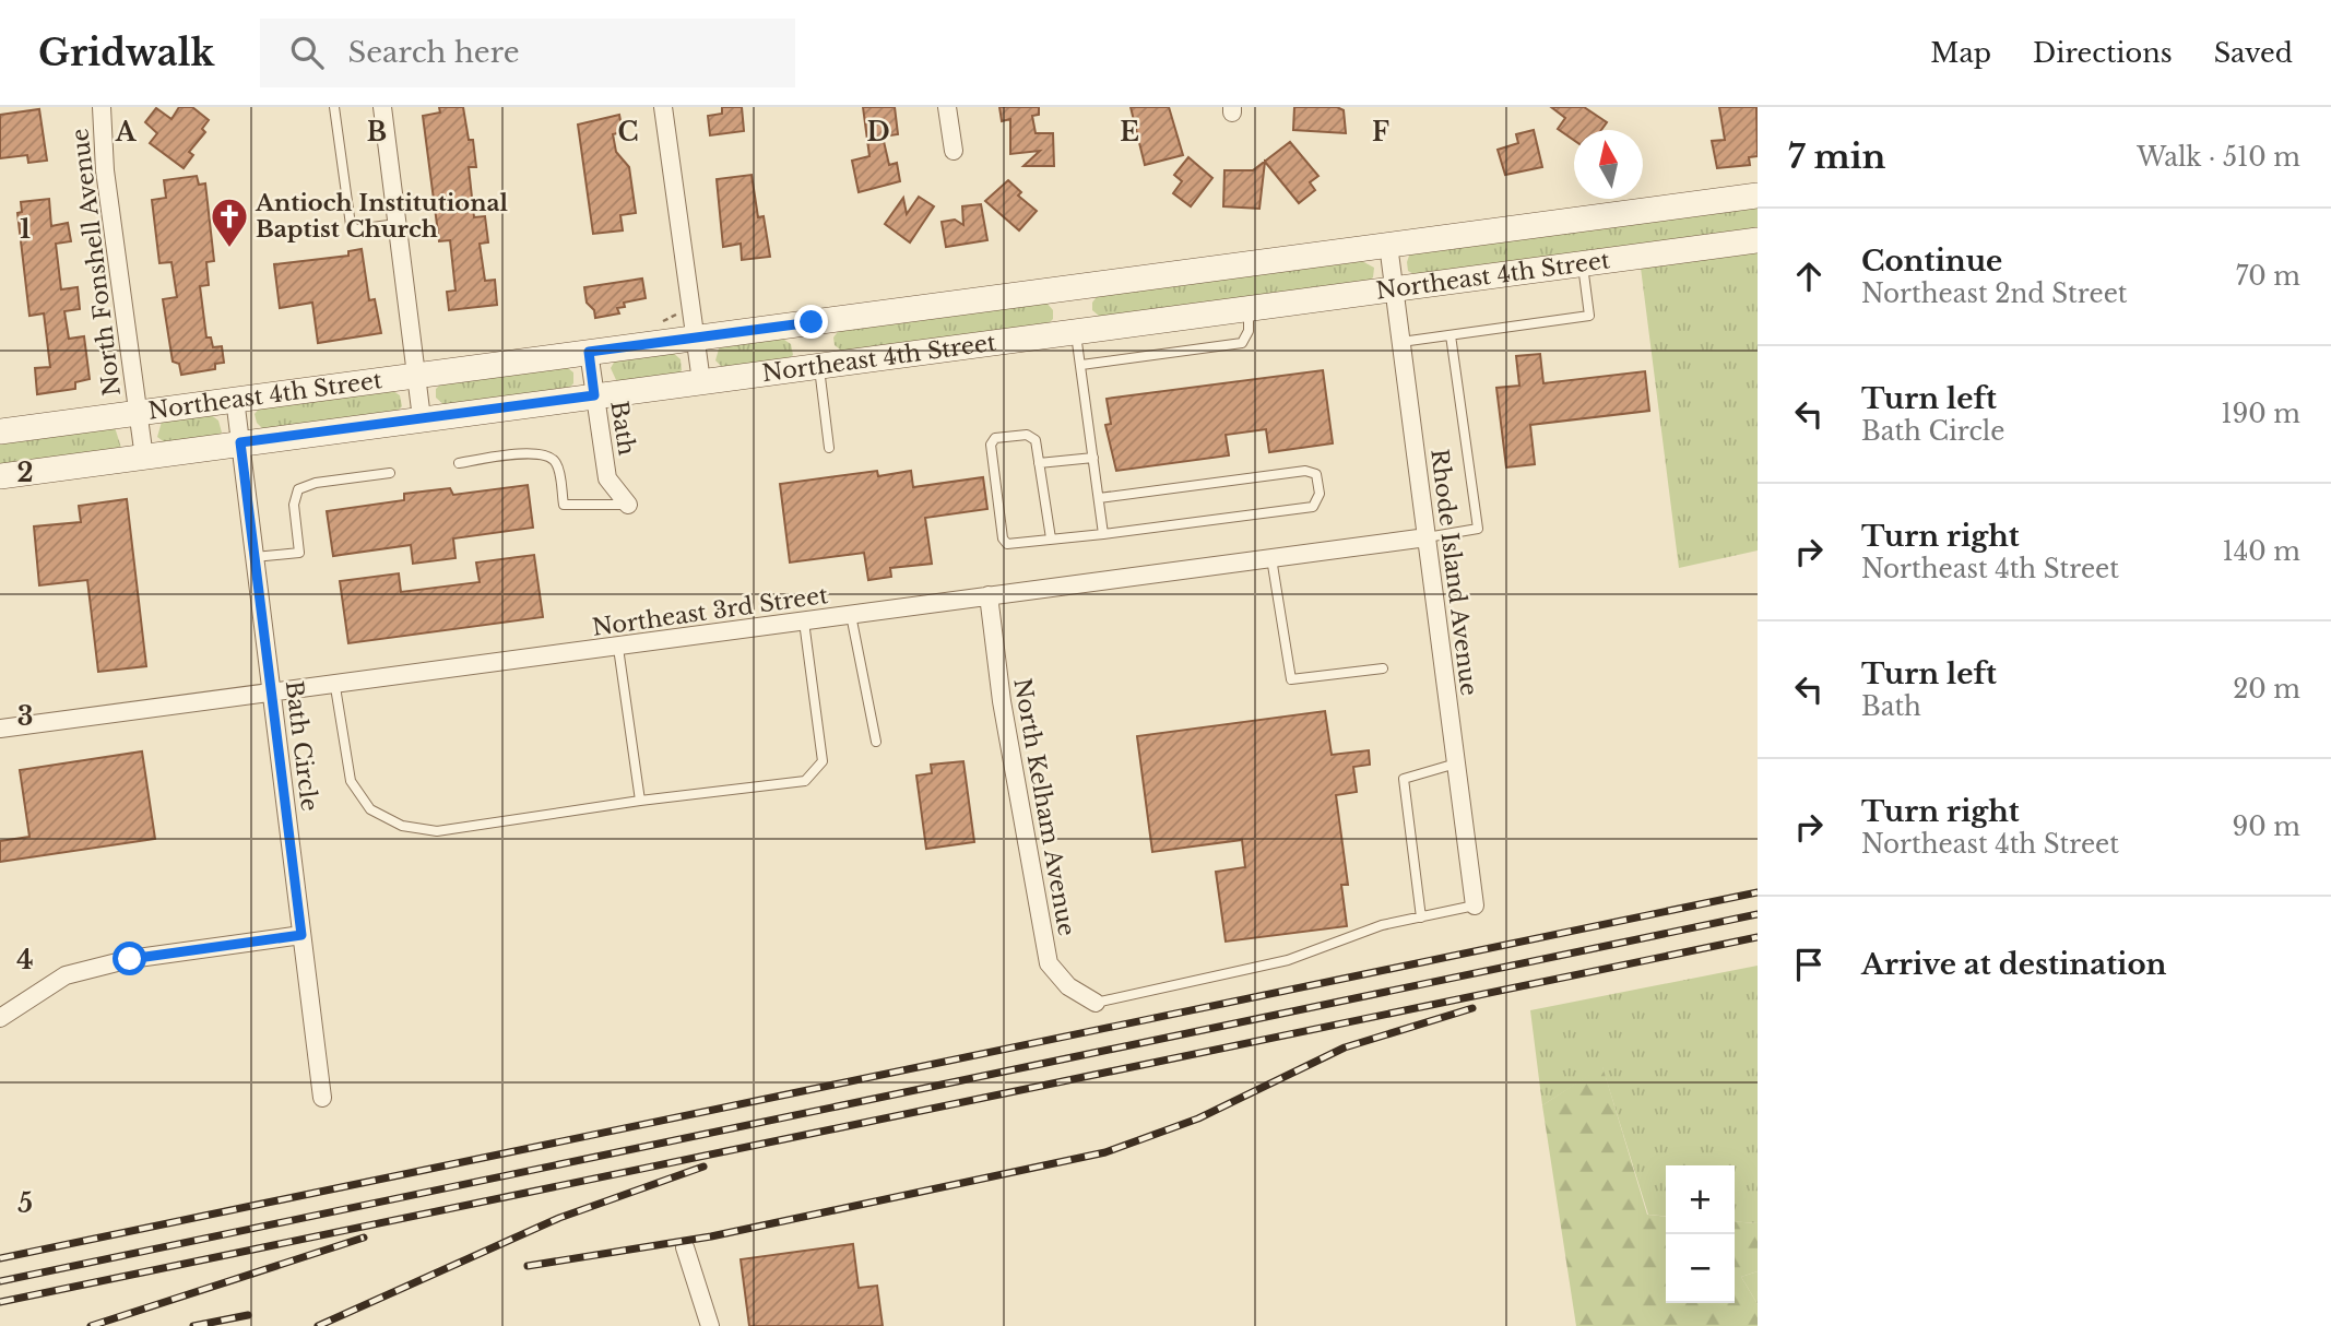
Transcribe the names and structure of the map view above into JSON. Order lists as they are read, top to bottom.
{
  "streets": {
    "main road": ["Northeast 4th Street"],
    "street": [
      "North Fonshell Avenue",
      "Bath",
      "Rhode Island Avenue",
      "Northeast 3rd Street",
      "Bath Circle",
      "North Kelham Avenue"
    ]
  },
  "crossings": [
    ["North Fonshell Avenue", "Northeast 4th Street"],
    ["Northeast 4th Street", "Bath"],
    ["Northeast 4th Street", "Rhode Island Avenue"],
    ["Northeast 4th Street", "Bath Circle"],
    ["Rhode Island Avenue", "Northeast 3rd Street"],
    ["Northeast 3rd Street", "Bath Circle"],
    ["Northeast 3rd Street", "North Kelham Avenue"]
  ],
  "places": {
    "church": ["Antioch Institutional Baptist Church"]
  },
  "north": "top",
  "page": {
    "header": "Gridwalk",
    "search": "Search here",
    "nav": ["Map", "Directions", "Saved"],
    "heading": ["7 min", "Walk · 510 m"],
    "list": [
      ["Continue", "Northeast 2nd Street", "70 m"],
      ["Turn left", "Bath Circle", "190 m"],
      ["Turn right", "Northeast 4th Street", "140 m"],
      ["Turn left", "Bath", "20 m"],
      ["Turn right", "Northeast 4th Street", "90 m"],
      "Arrive at destination"
    ],
    "map_buttons": ["+", "−"]
  },
  "grid": {
    "columns": [
      "A",
      "B",
      "C",
      "D",
      "E",
      "F"
    ],
    "rows": [
      "1",
      "2",
      "3",
      "4",
      "5"
    ]
  }
}
